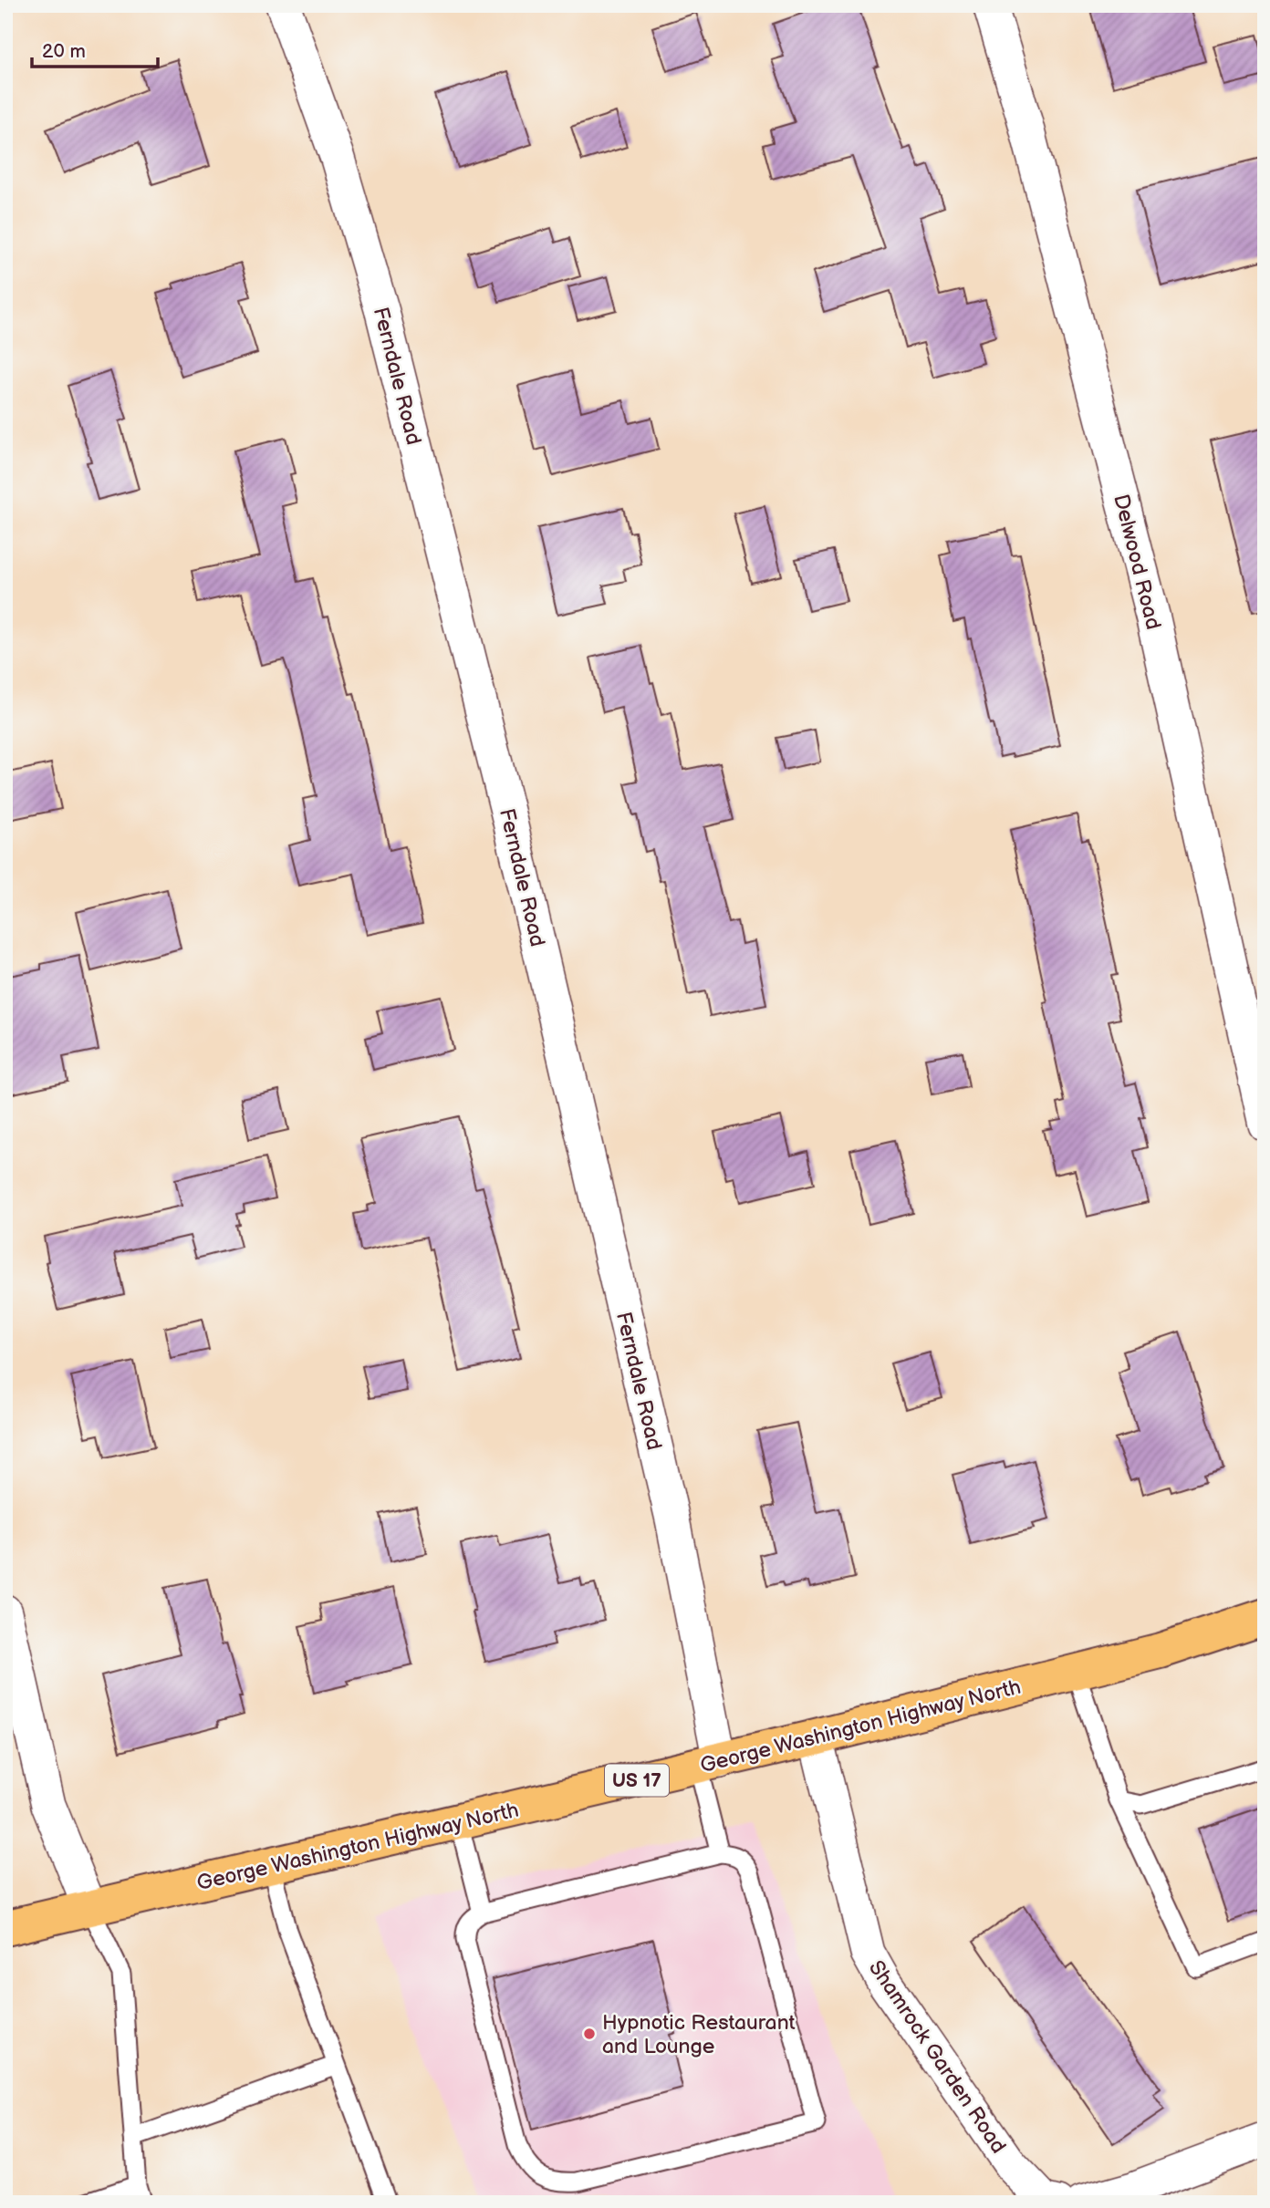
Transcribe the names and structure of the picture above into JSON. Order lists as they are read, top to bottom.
{
  "streets": {
    "main road": ["George Washington Highway North", "US 17"],
    "street": ["Ferndale Road", "Delwood Road", "Shamrock Garden Road"]
  },
  "crossings": [
    ["Ferndale Road", "George Washington Highway North"],
    ["George Washington Highway North", "Shamrock Garden Road"]
  ],
  "places": ["Hypnotic Restaurant and Lounge"],
  "scale_bar": "20 m"
}
